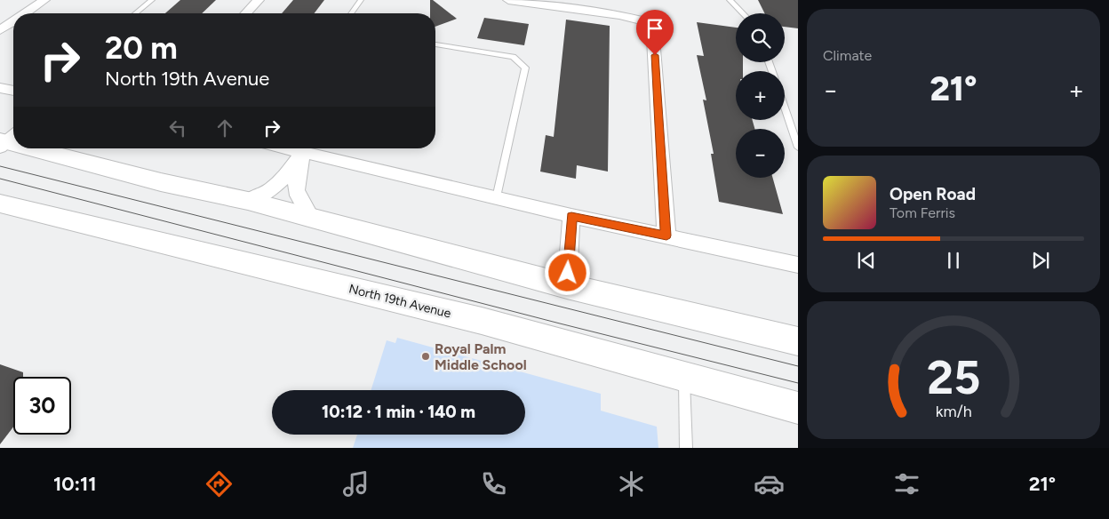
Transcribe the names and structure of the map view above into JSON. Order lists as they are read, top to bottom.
{
  "streets": {
    "main road": ["North 19th Avenue"]
  },
  "places": ["Royal Palm Middle School"],
  "page": {
    "tile": "Climate",
    "map_buttons": ["+", "−"],
    "turn": ["20 m", "North 19th Avenue"],
    "heat": ["−", "21°", "+"],
    "song": ["Open Road", "Tom Ferris"],
    "limit": "30",
    "trip": "10:12 · 1 min · 140 m",
    "tabs": ["10:11", "21°"],
    "gauge": ["25", "km/h"]
  }
}
